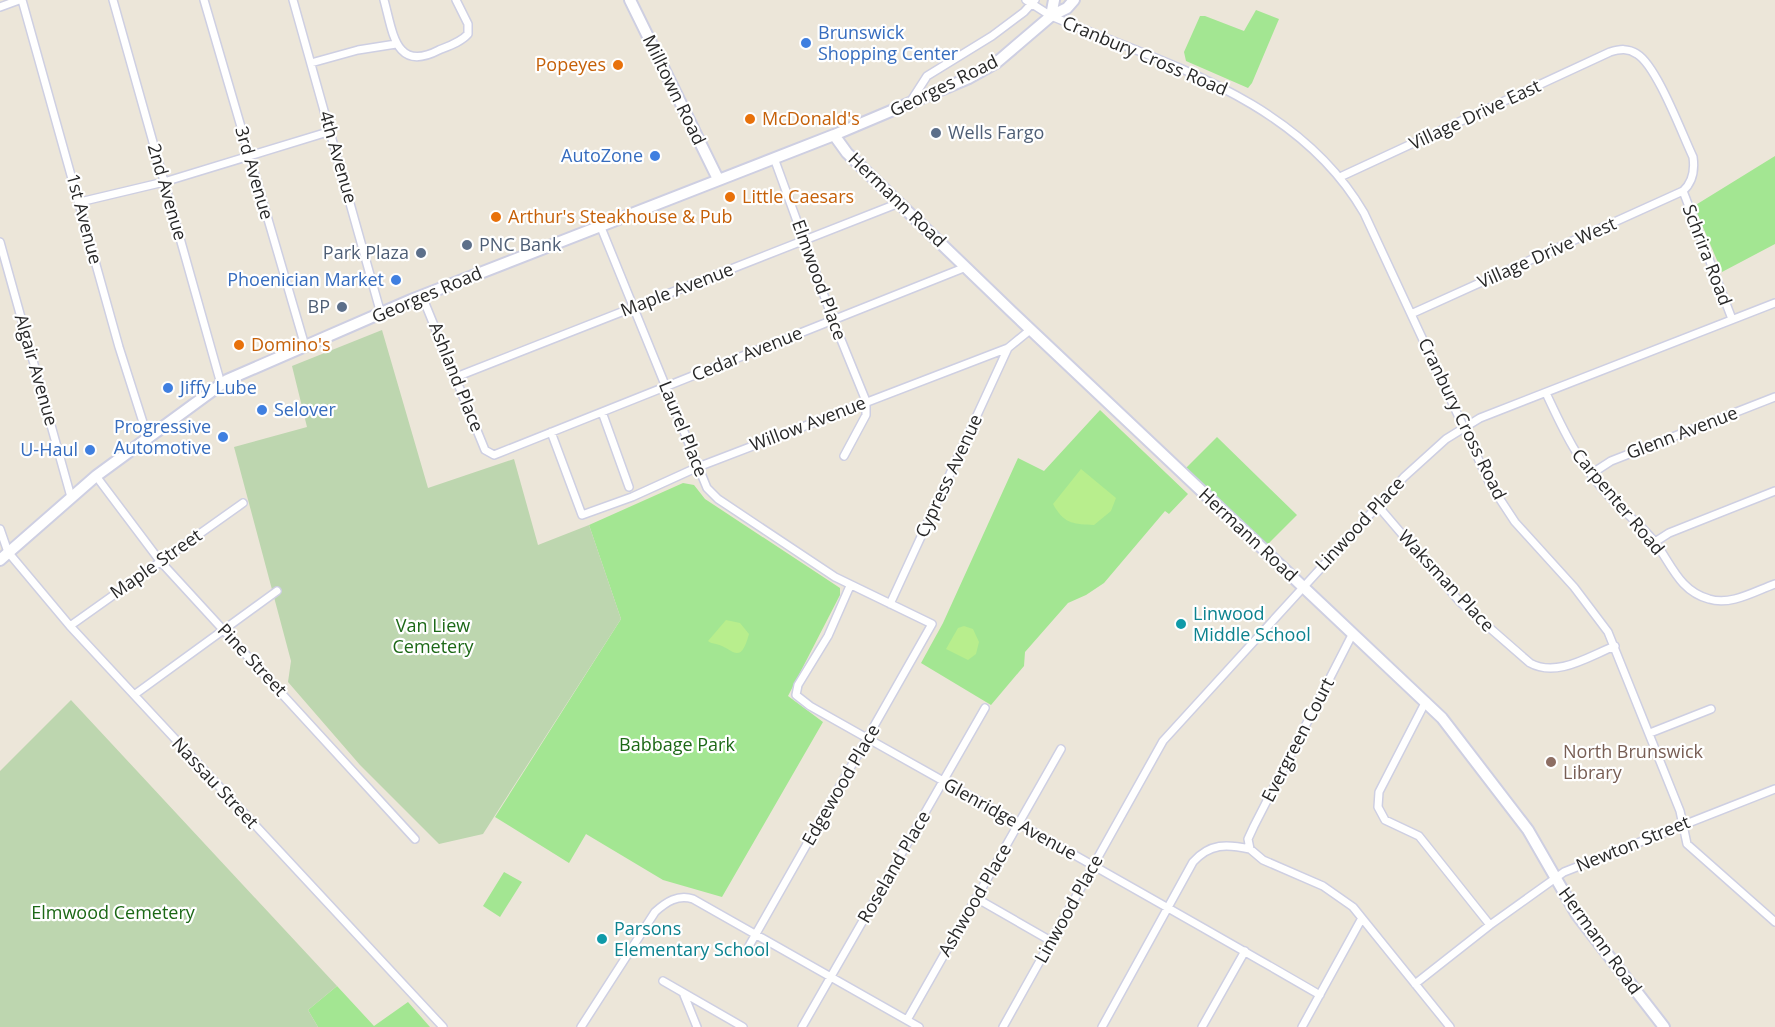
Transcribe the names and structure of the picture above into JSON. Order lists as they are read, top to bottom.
{
  "streets": {
    "street": [
      "Cranbury Cross Road",
      "Georges Road",
      "Milltown Road",
      "Village Drive East",
      "4th Avenue",
      "3rd Avenue",
      "2nd Avenue",
      "Hermann Road",
      "1st Avenue",
      "Village Drive West",
      "Schrira Road",
      "Elmwood Place",
      "Maple Avenue",
      "Cedar Avenue",
      "Algair Avenue",
      "Ashland Place",
      "Willow Avenue",
      "Laurel Place",
      "Glenn Avenue",
      "Cypress Avenue",
      "Carpenter Road",
      "Linwood Place",
      "Maple Street",
      "Waksman Place",
      "Pine Street",
      "Evergreen Court",
      "Nassau Street",
      "Edgewood Place",
      "Glenridge Avenue",
      "Newton Street",
      "Roseland Place",
      "Ashwood Place"
    ]
  },
  "crossings": [
    ["Cranbury Cross Road", "Georges Road"],
    ["Cranbury Cross Road", "Village Drive East"],
    ["Cranbury Cross Road", "Village Drive West"],
    ["Cranbury Cross Road", "Linwood Place"],
    ["Cranbury Cross Road", "Waksman Place"],
    ["Cranbury Cross Road", "Newton Street"],
    ["Georges Road", "Milltown Road"],
    ["Georges Road", "4th Avenue"],
    ["Georges Road", "3rd Avenue"],
    ["Georges Road", "2nd Avenue"],
    ["Georges Road", "Hermann Road"],
    ["Georges Road", "1st Avenue"],
    ["Georges Road", "Elmwood Place"],
    ["Georges Road", "Algair Avenue"],
    ["Georges Road", "Ashland Place"],
    ["Georges Road", "Laurel Place"],
    ["Georges Road", "Pine Street"],
    ["Georges Road", "Nassau Street"],
    ["Village Drive East", "Village Drive West"],
    ["Village Drive East", "Schrira Road"],
    ["Hermann Road", "Maple Avenue"],
    ["Hermann Road", "Cedar Avenue"],
    ["Hermann Road", "Willow Avenue"],
    ["Hermann Road", "Linwood Place"],
    ["Hermann Road", "Evergreen Court"],
    ["Hermann Road", "Newton Street"],
    ["Village Drive West", "Schrira Road"],
    ["Schrira Road", "Linwood Place"],
    ["Elmwood Place", "Maple Avenue"],
    ["Elmwood Place", "Cedar Avenue"],
    ["Elmwood Place", "Willow Avenue"],
    ["Maple Avenue", "Ashland Place"],
    ["Maple Avenue", "Laurel Place"],
    ["Cedar Avenue", "Ashland Place"],
    ["Cedar Avenue", "Willow Avenue"],
    ["Cedar Avenue", "Laurel Place"],
    ["Willow Avenue", "Laurel Place"],
    ["Willow Avenue", "Cypress Avenue"],
    ["Laurel Place", "Cypress Avenue"],
    ["Laurel Place", "Edgewood Place"],
    ["Laurel Place", "Glenridge Avenue"],
    ["Glenn Avenue", "Carpenter Road"],
    ["Carpenter Road", "Linwood Place"],
    ["Linwood Place", "Waksman Place"],
    ["Linwood Place", "Glenridge Avenue"],
    ["Maple Street", "Pine Street"],
    ["Maple Street", "Nassau Street"],
    ["Edgewood Place", "Glenridge Avenue"],
    ["Glenridge Avenue", "Roseland Place"],
    ["Glenridge Avenue", "Ashwood Place"]
  ],
  "parks": ["Van Liew Cemetery", "Babbage Park", "Elmwood Cemetery"],
  "places": [
    "Brunswick Shopping Center",
    "Popeyes",
    "McDonald's",
    "Wells Fargo",
    "AutoZone",
    "Little Caesars",
    "Arthur's Steakhouse & Pub",
    "PNC Bank",
    "Park Plaza",
    "Phoenician Market",
    "BP",
    "Domino's",
    "Jiffy Lube",
    "Selover",
    "Progressive Automotive",
    "U-Haul",
    "Linwood Middle School",
    "North Brunswick Library",
    "Parsons Elementary School"
  ]
}
